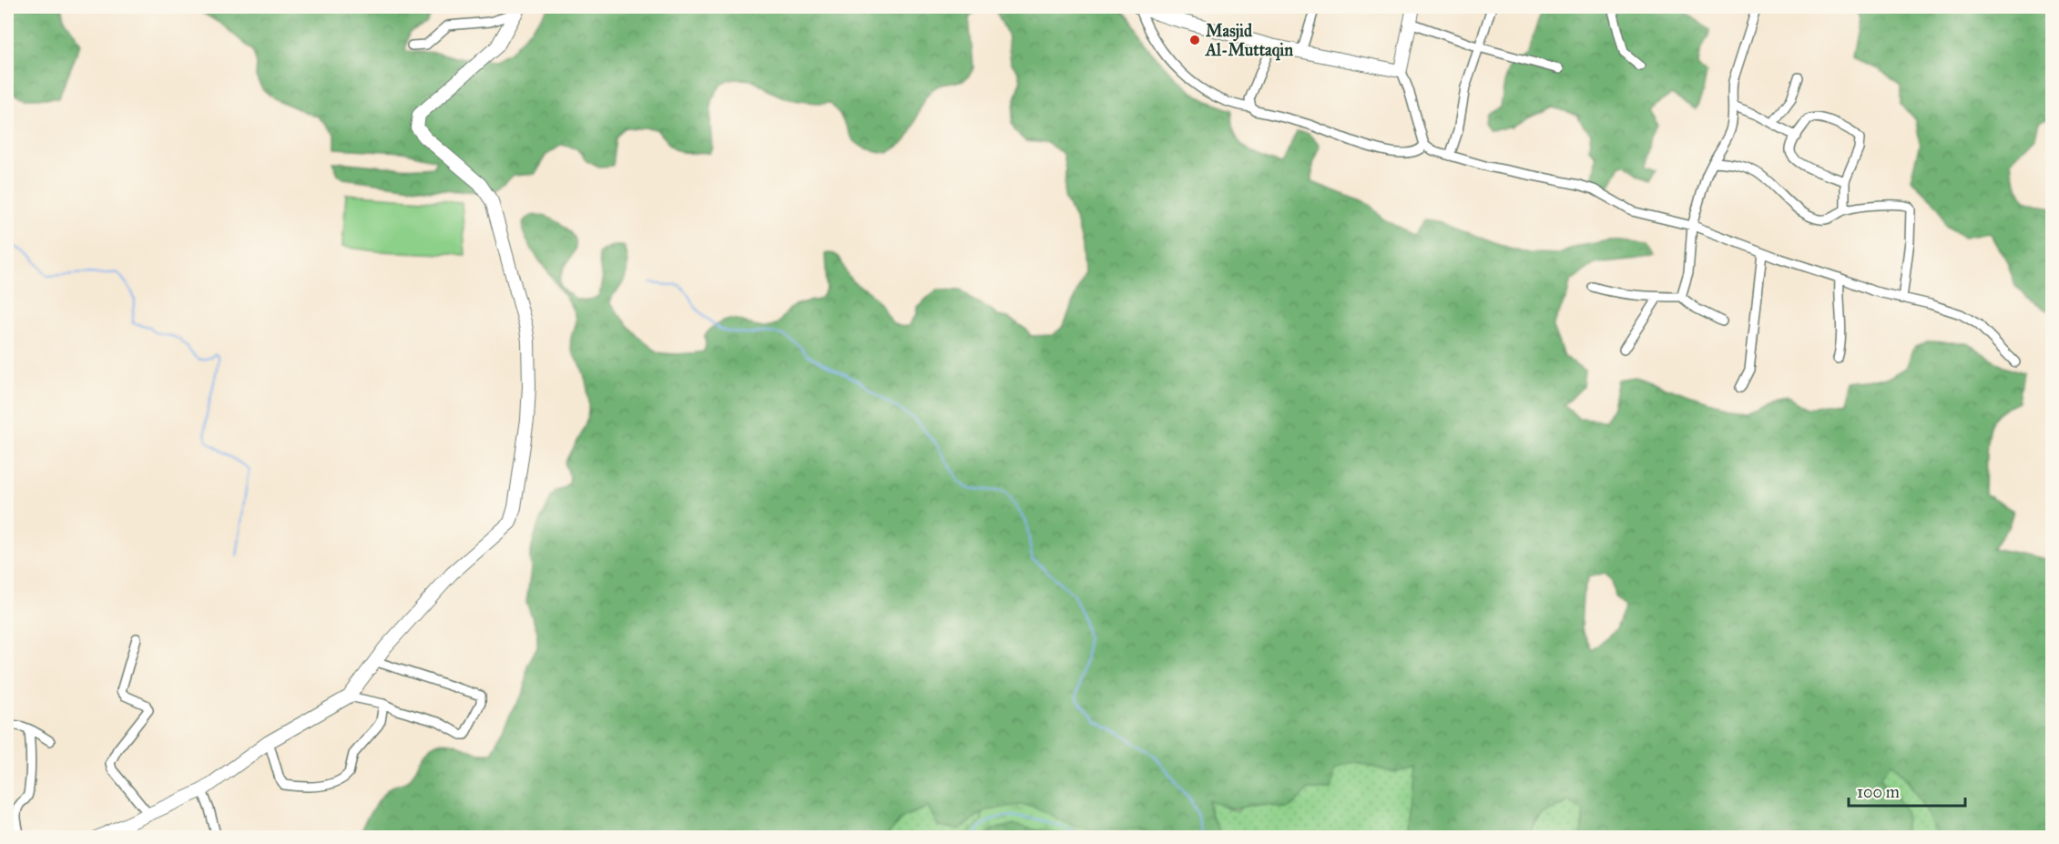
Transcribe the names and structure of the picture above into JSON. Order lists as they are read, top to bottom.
{
  "places": ["Masjid Al-Muttaqin"],
  "scale_bar": "100 m"
}
